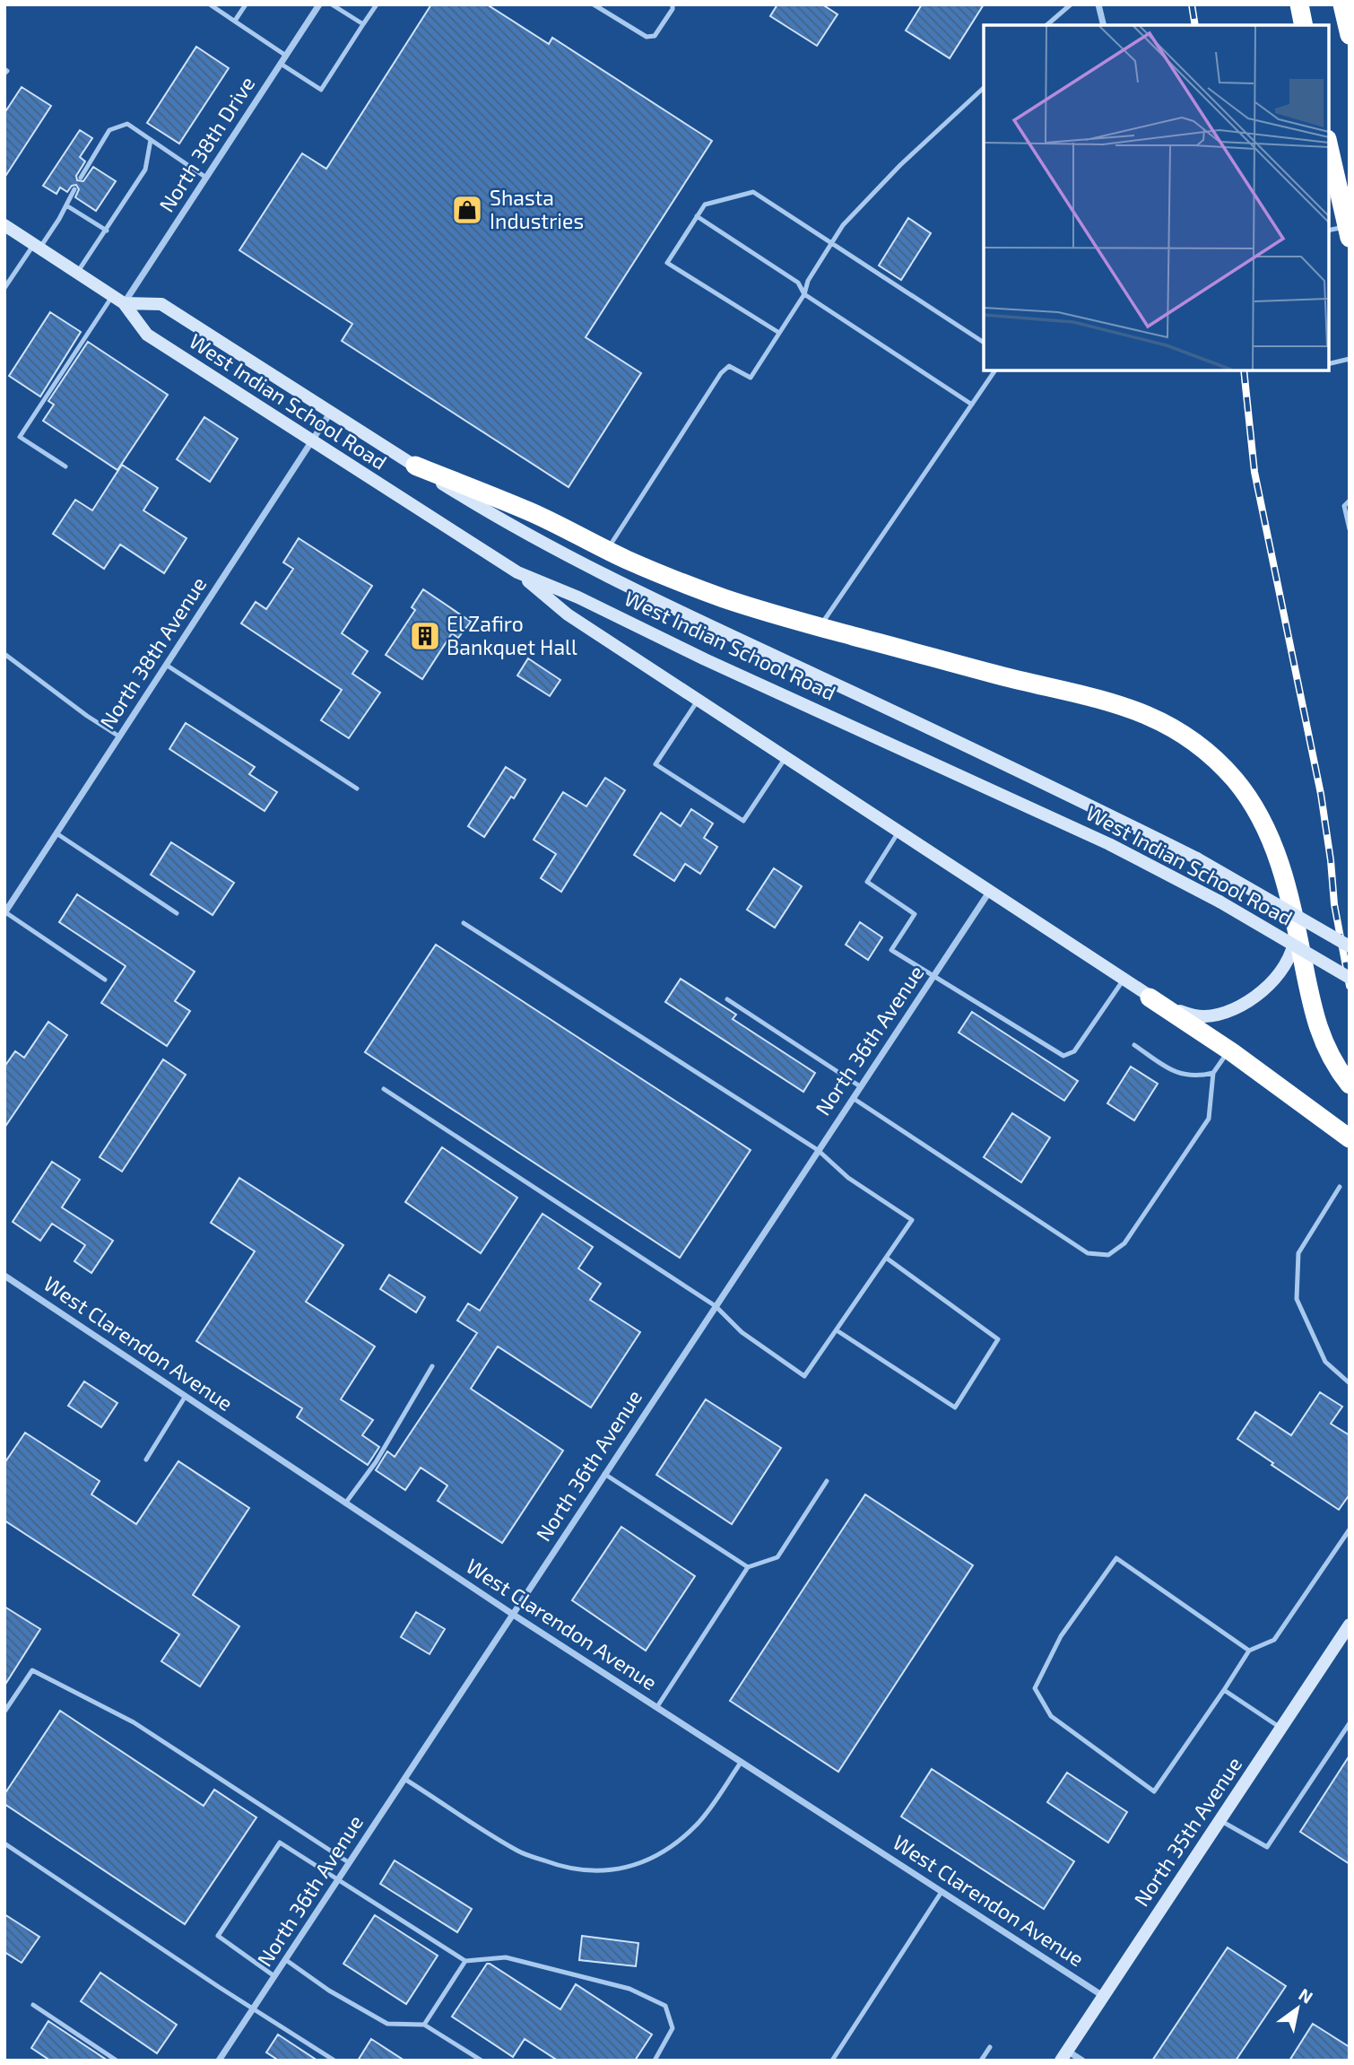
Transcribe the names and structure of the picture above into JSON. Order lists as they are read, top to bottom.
{
  "streets": {
    "main road": ["West Indian School Road", "North 35th Avenue"],
    "street": [
      "North 38th Drive",
      "North 38th Avenue",
      "North 36th Avenue",
      "West Clarendon Avenue"
    ]
  },
  "crossings": [
    ["North 38th Drive", "West Indian School Road"],
    ["West Indian School Road", "North 38th Avenue"],
    ["North 36th Avenue", "West Clarendon Avenue"],
    ["West Clarendon Avenue", "North 35th Avenue"]
  ],
  "places": {
    "shop": ["Shasta Industries"],
    "building": ["El Zafiro Bankquet Hall"]
  },
  "north": "top right"
}
